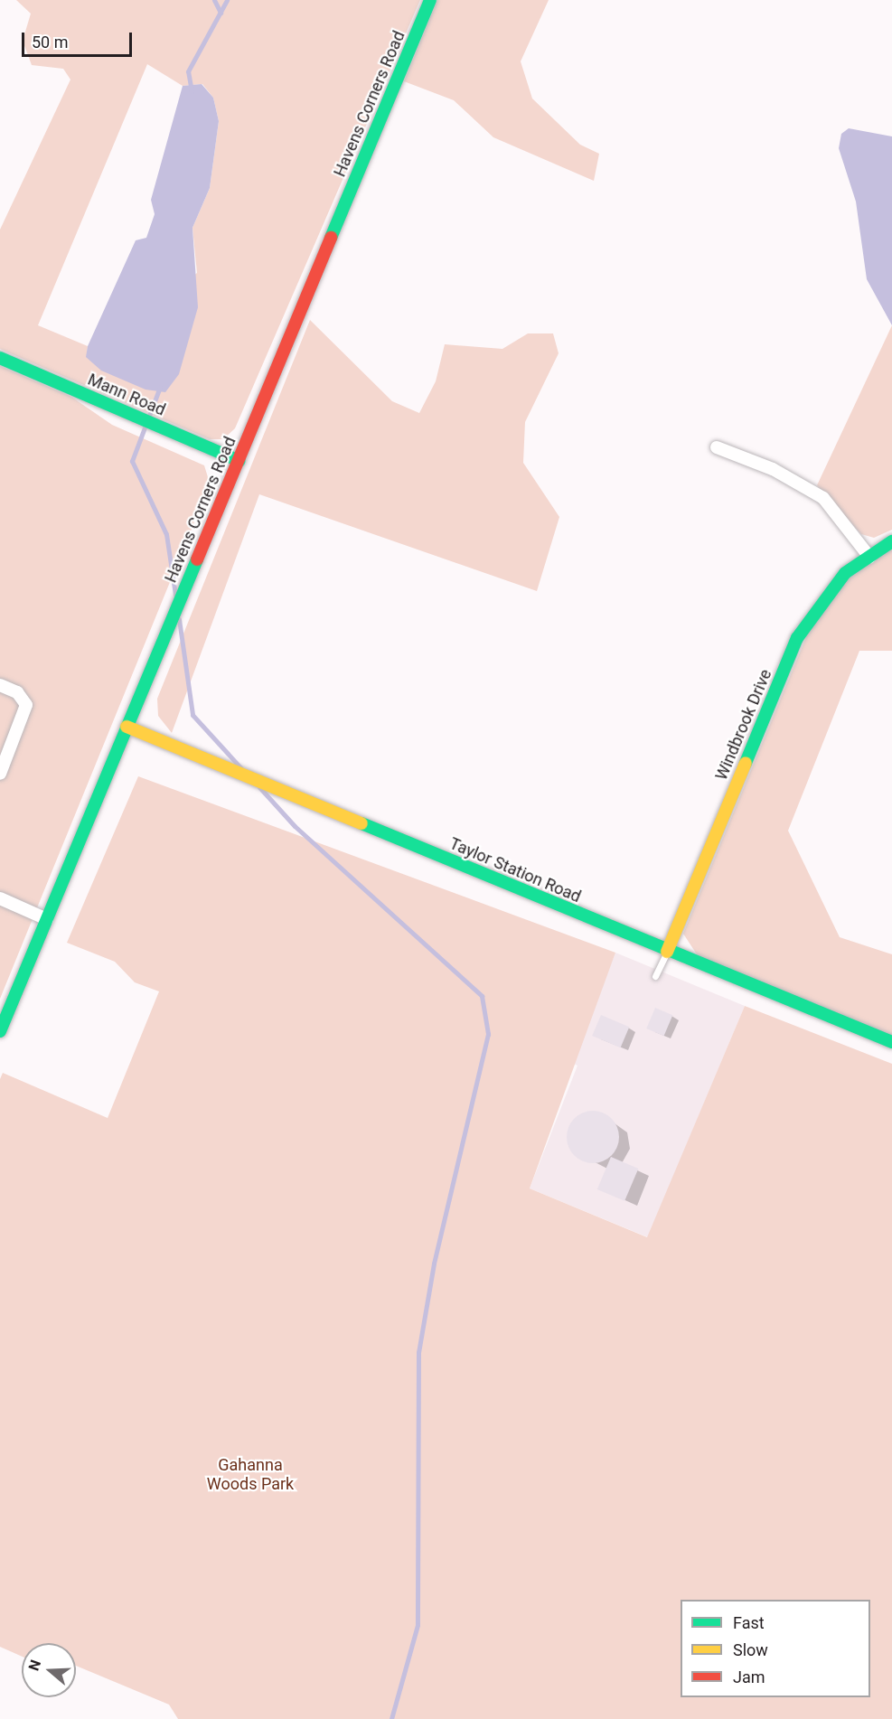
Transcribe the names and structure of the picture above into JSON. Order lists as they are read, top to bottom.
{
  "streets": {
    "main road": [
      "Havens Corners Road",
      "Mann Road",
      "Windbrook Drive",
      "Taylor Station Road"
    ]
  },
  "crossings": [
    ["Havens Corners Road", "Mann Road"],
    ["Havens Corners Road", "Taylor Station Road"],
    ["Windbrook Drive", "Taylor Station Road"]
  ],
  "parks": ["Gahanna Woods Park"],
  "legend": ["Fast", "Slow", "Jam"],
  "scale_bar": "50 m",
  "north": "left"
}
